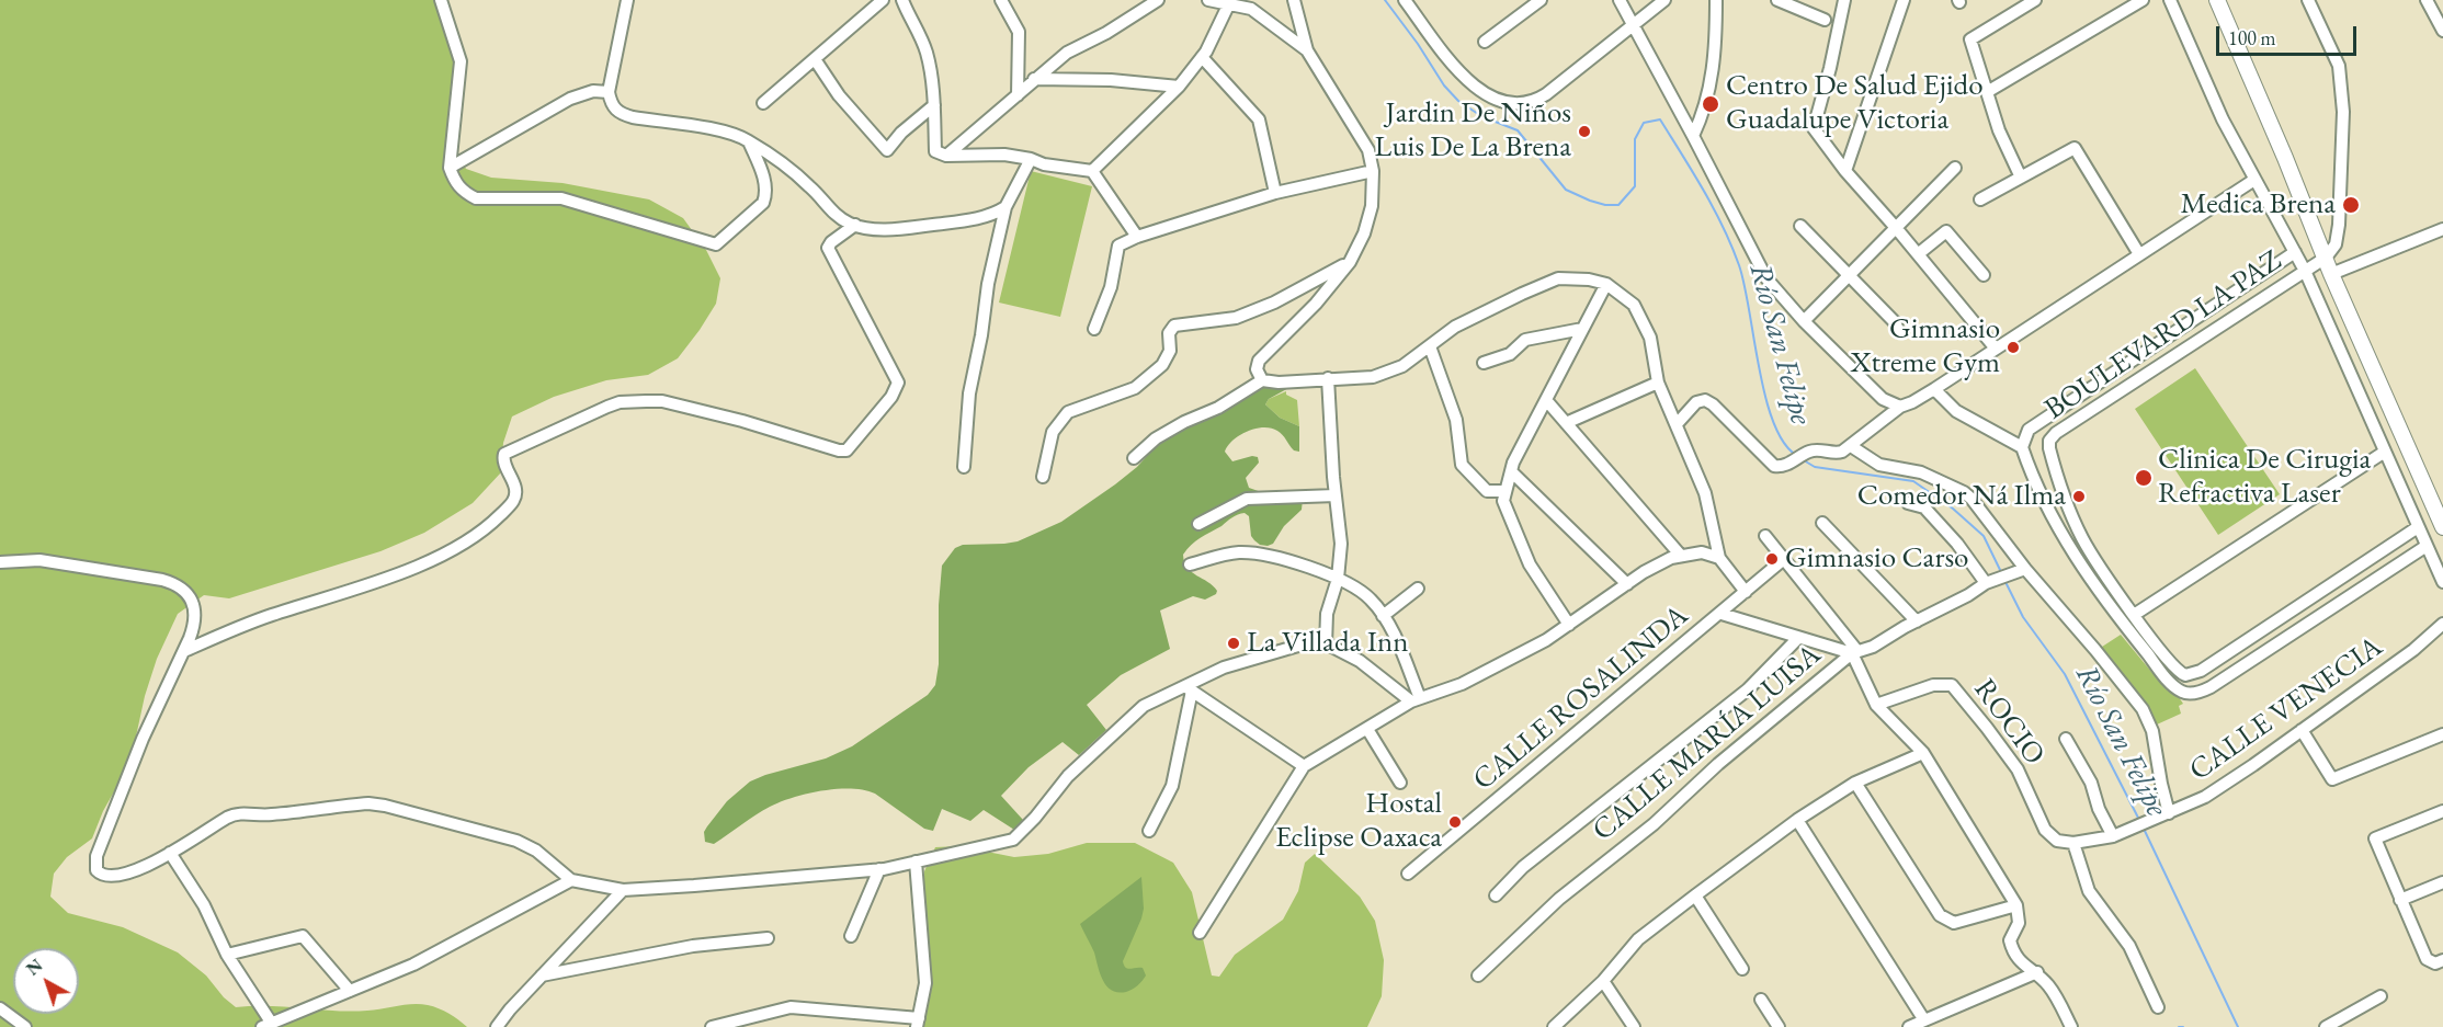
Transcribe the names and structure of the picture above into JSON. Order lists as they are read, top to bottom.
{
  "streets": {
    "street": [
      "BOULEVARD LA PAZ",
      "CALLE ROSALINDA",
      "CALLE VENECIA",
      "ROCIO",
      "CALLE MARÍA LUISA"
    ]
  },
  "crossings": [
    ["CALLE VENECIA", "ROCIO"]
  ],
  "water": ["Río San Felipe"],
  "places": [
    "Centro De Salud Ejido Guadalupe Victoria",
    "Jardin De Niños Luis De La Brena",
    "Medica Brena",
    "Gimnasio Xtreme Gym",
    "Clinica De Cirugia Refractiva Laser",
    "Comedor Ná Ilma",
    "Gimnasio Carso",
    "La Villada Inn",
    "Hostal Eclipse Oaxaca"
  ],
  "scale_bar": "100 m",
  "north": "top left"
}
